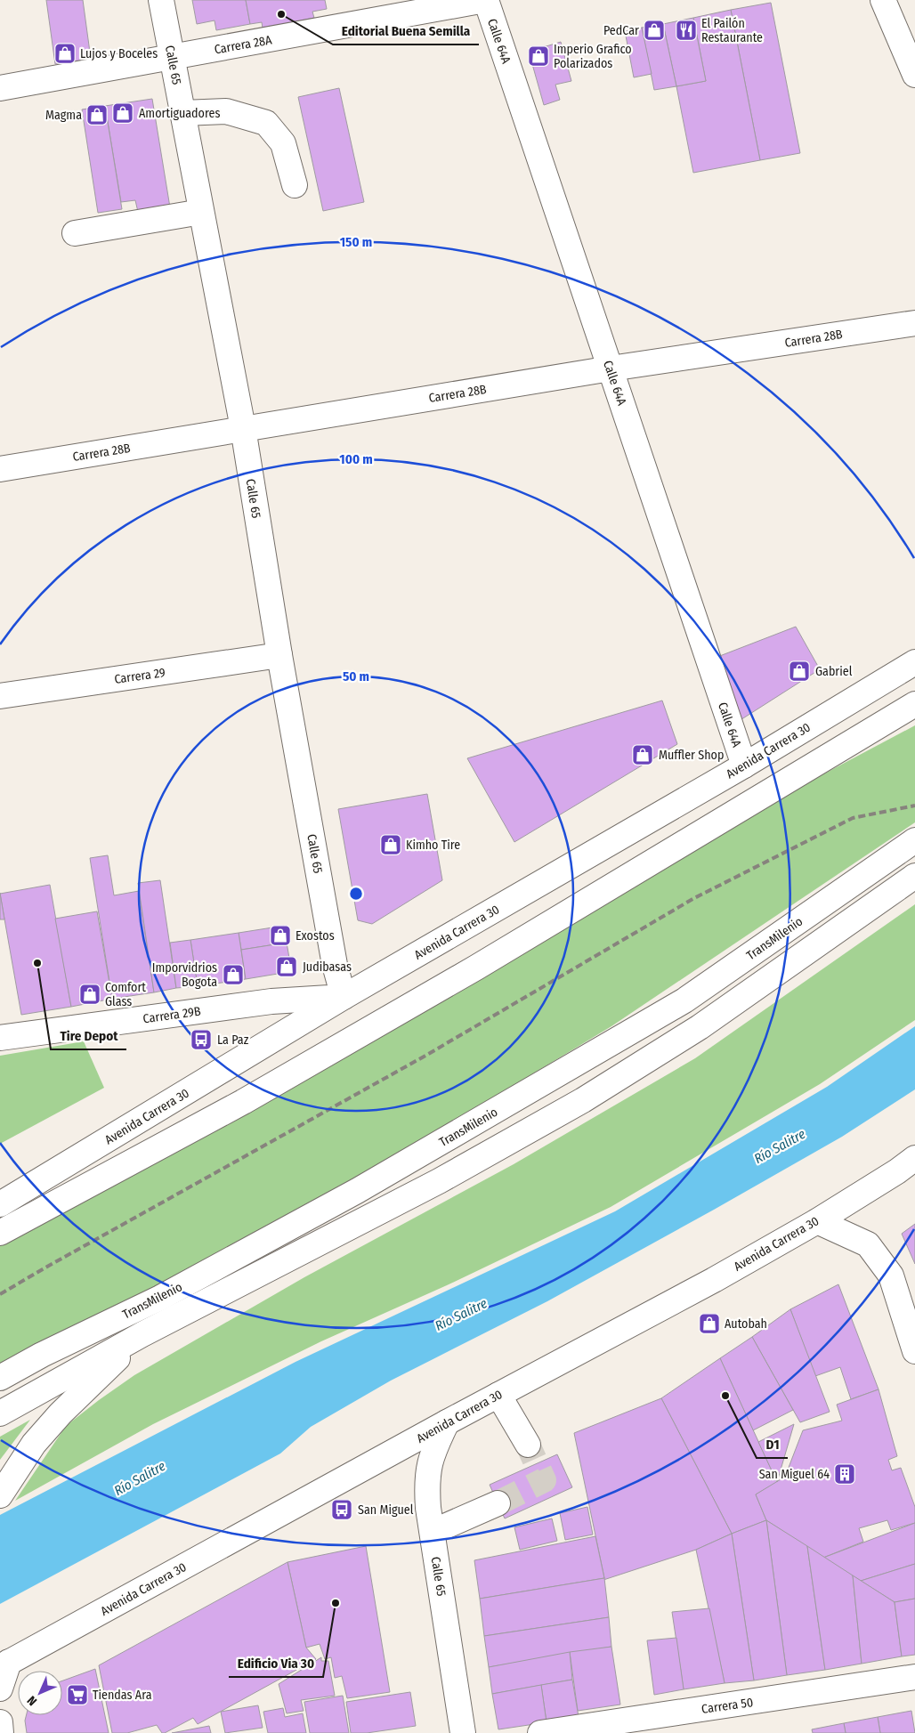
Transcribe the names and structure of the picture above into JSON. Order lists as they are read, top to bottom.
{
  "streets": {
    "main road": [
      "Calle 64A",
      "Carrera 28A",
      "Calle 65",
      "Carrera 28B",
      "Carrera 29",
      "Avenida Carrera 30",
      "TransMilenio",
      "Carrera 29B",
      "Carrera 50"
    ]
  },
  "crossings": [
    ["Calle 64A", "Carrera 28A"],
    ["Calle 64A", "Carrera 28B"],
    ["Calle 64A", "Avenida Carrera 30"],
    ["Carrera 28A", "Calle 65"],
    ["Calle 65", "Carrera 28B"],
    ["Calle 65", "Carrera 29"],
    ["Calle 65", "Avenida Carrera 30"],
    ["Calle 65", "Carrera 29B"],
    ["Avenida Carrera 30", "Carrera 29B"]
  ],
  "water": ["Río Salitre"],
  "places": {
    "other": [
      "Editorial Buena Semilla",
      "Tire Depot",
      "D1",
      "Edificio Via 30"
    ],
    "shop": [
      "PedCar",
      "Lujos y Boceles",
      "Imperio Grafico Polarizados",
      "Amortiguadores",
      "Magma",
      "Gabriel",
      "Muffler Shop",
      "Kimho Tire",
      "Exostos",
      "Judibasas",
      "Imporvidrios Bogota",
      "Comfort Glass",
      "Autobah"
    ],
    "restaurant": ["El Pailón Restaurante"],
    "bus stop": ["La Paz", "San Miguel"],
    "building": ["San Miguel 64"],
    "supermarket": ["Tiendas Ara"]
  },
  "north": "bottom left",
  "rings": ["150 m", "100 m", "50 m"]
}
